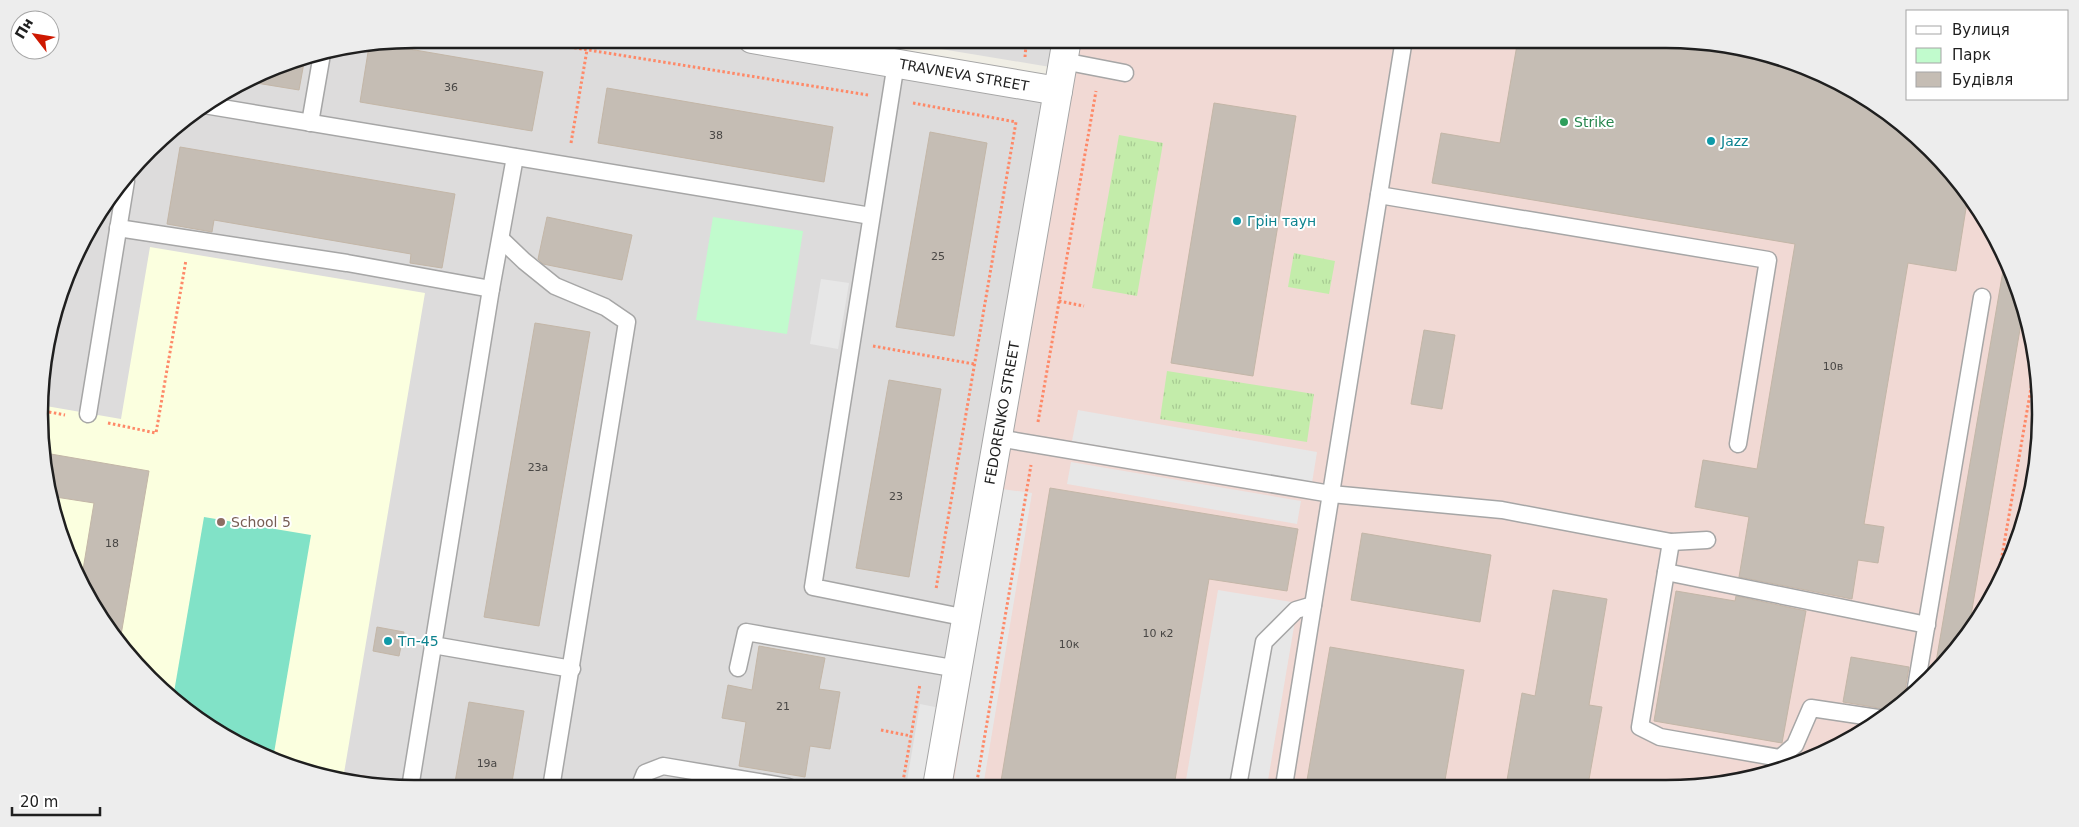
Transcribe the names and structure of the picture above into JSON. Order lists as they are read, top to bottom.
{
  "streets": {
    "street": ["TRAVNEVA STREET", "FEDORENKO STREET"]
  },
  "crossings": [
    ["TRAVNEVA STREET", "FEDORENKO STREET"]
  ],
  "places": [
    "Strike",
    "Jazz",
    "Грін таун",
    "School 5",
    "Тп-45"
  ],
  "house_numbers": [
    "36",
    "38",
    "25",
    "10в",
    "23а",
    "23",
    "18",
    "10 к2",
    "10к",
    "21",
    "19а"
  ],
  "legend": ["Вулиця", "Парк", "Будівля"],
  "scale_bar": "20 m",
  "north": "top left"
}
